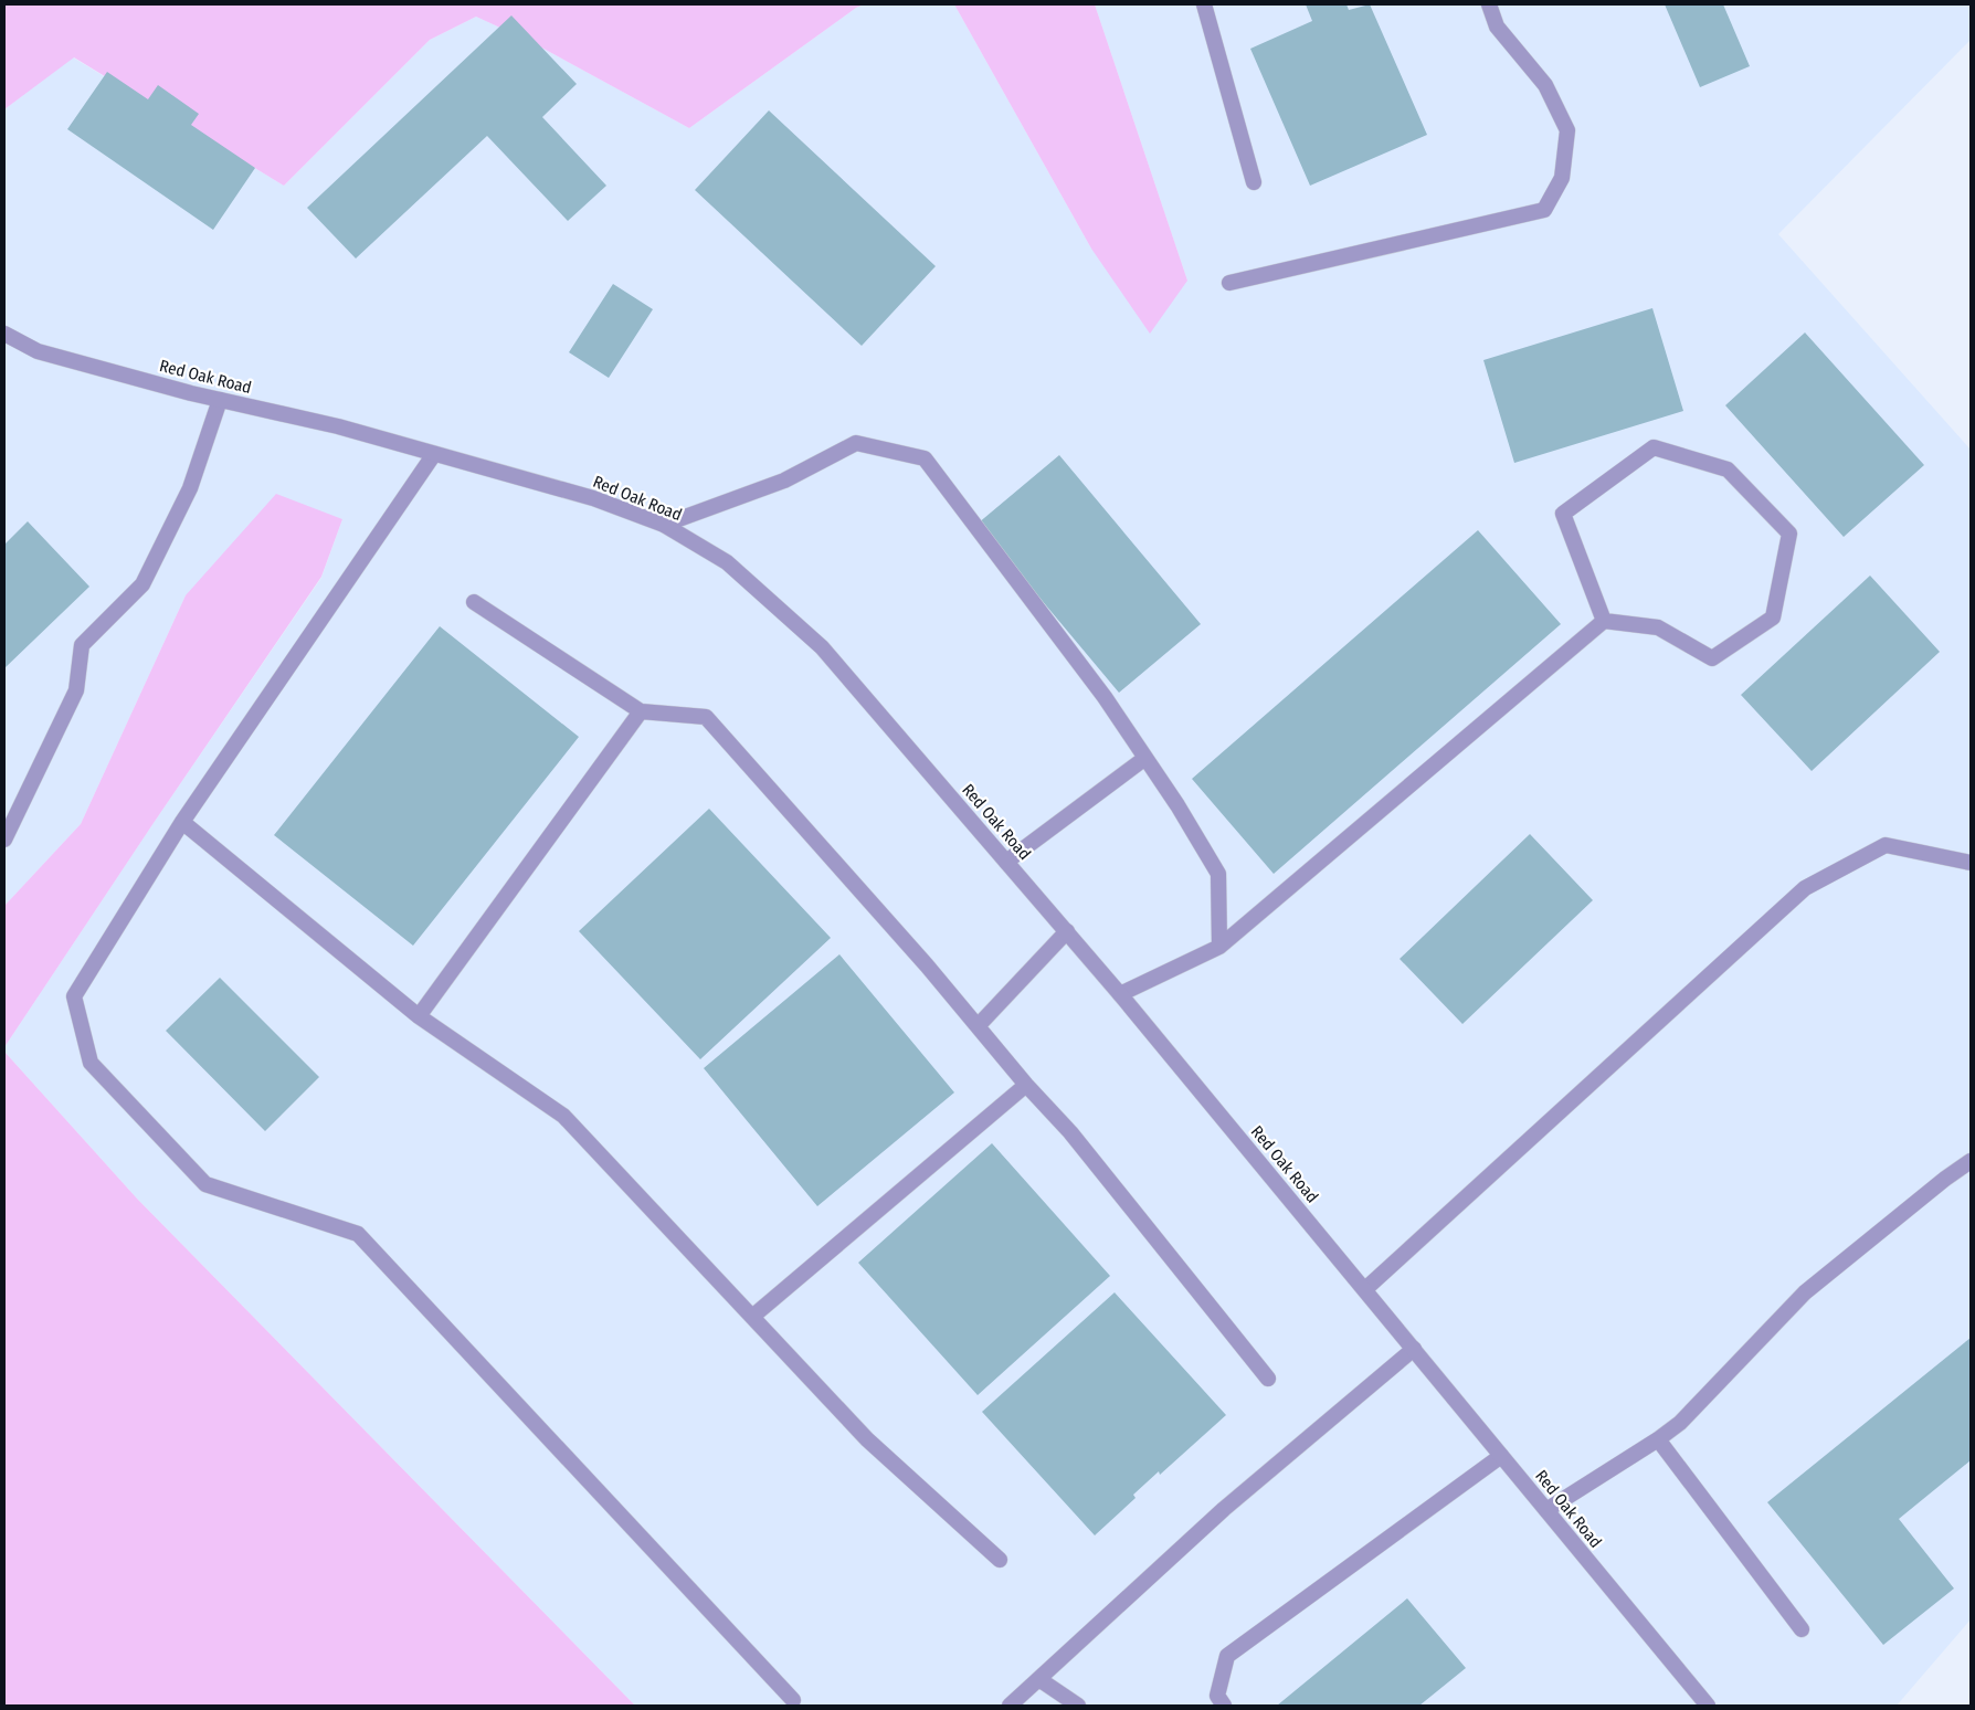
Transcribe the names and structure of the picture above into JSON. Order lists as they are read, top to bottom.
{
  "streets": {
    "street": ["Red Oak Road"]
  }
}
